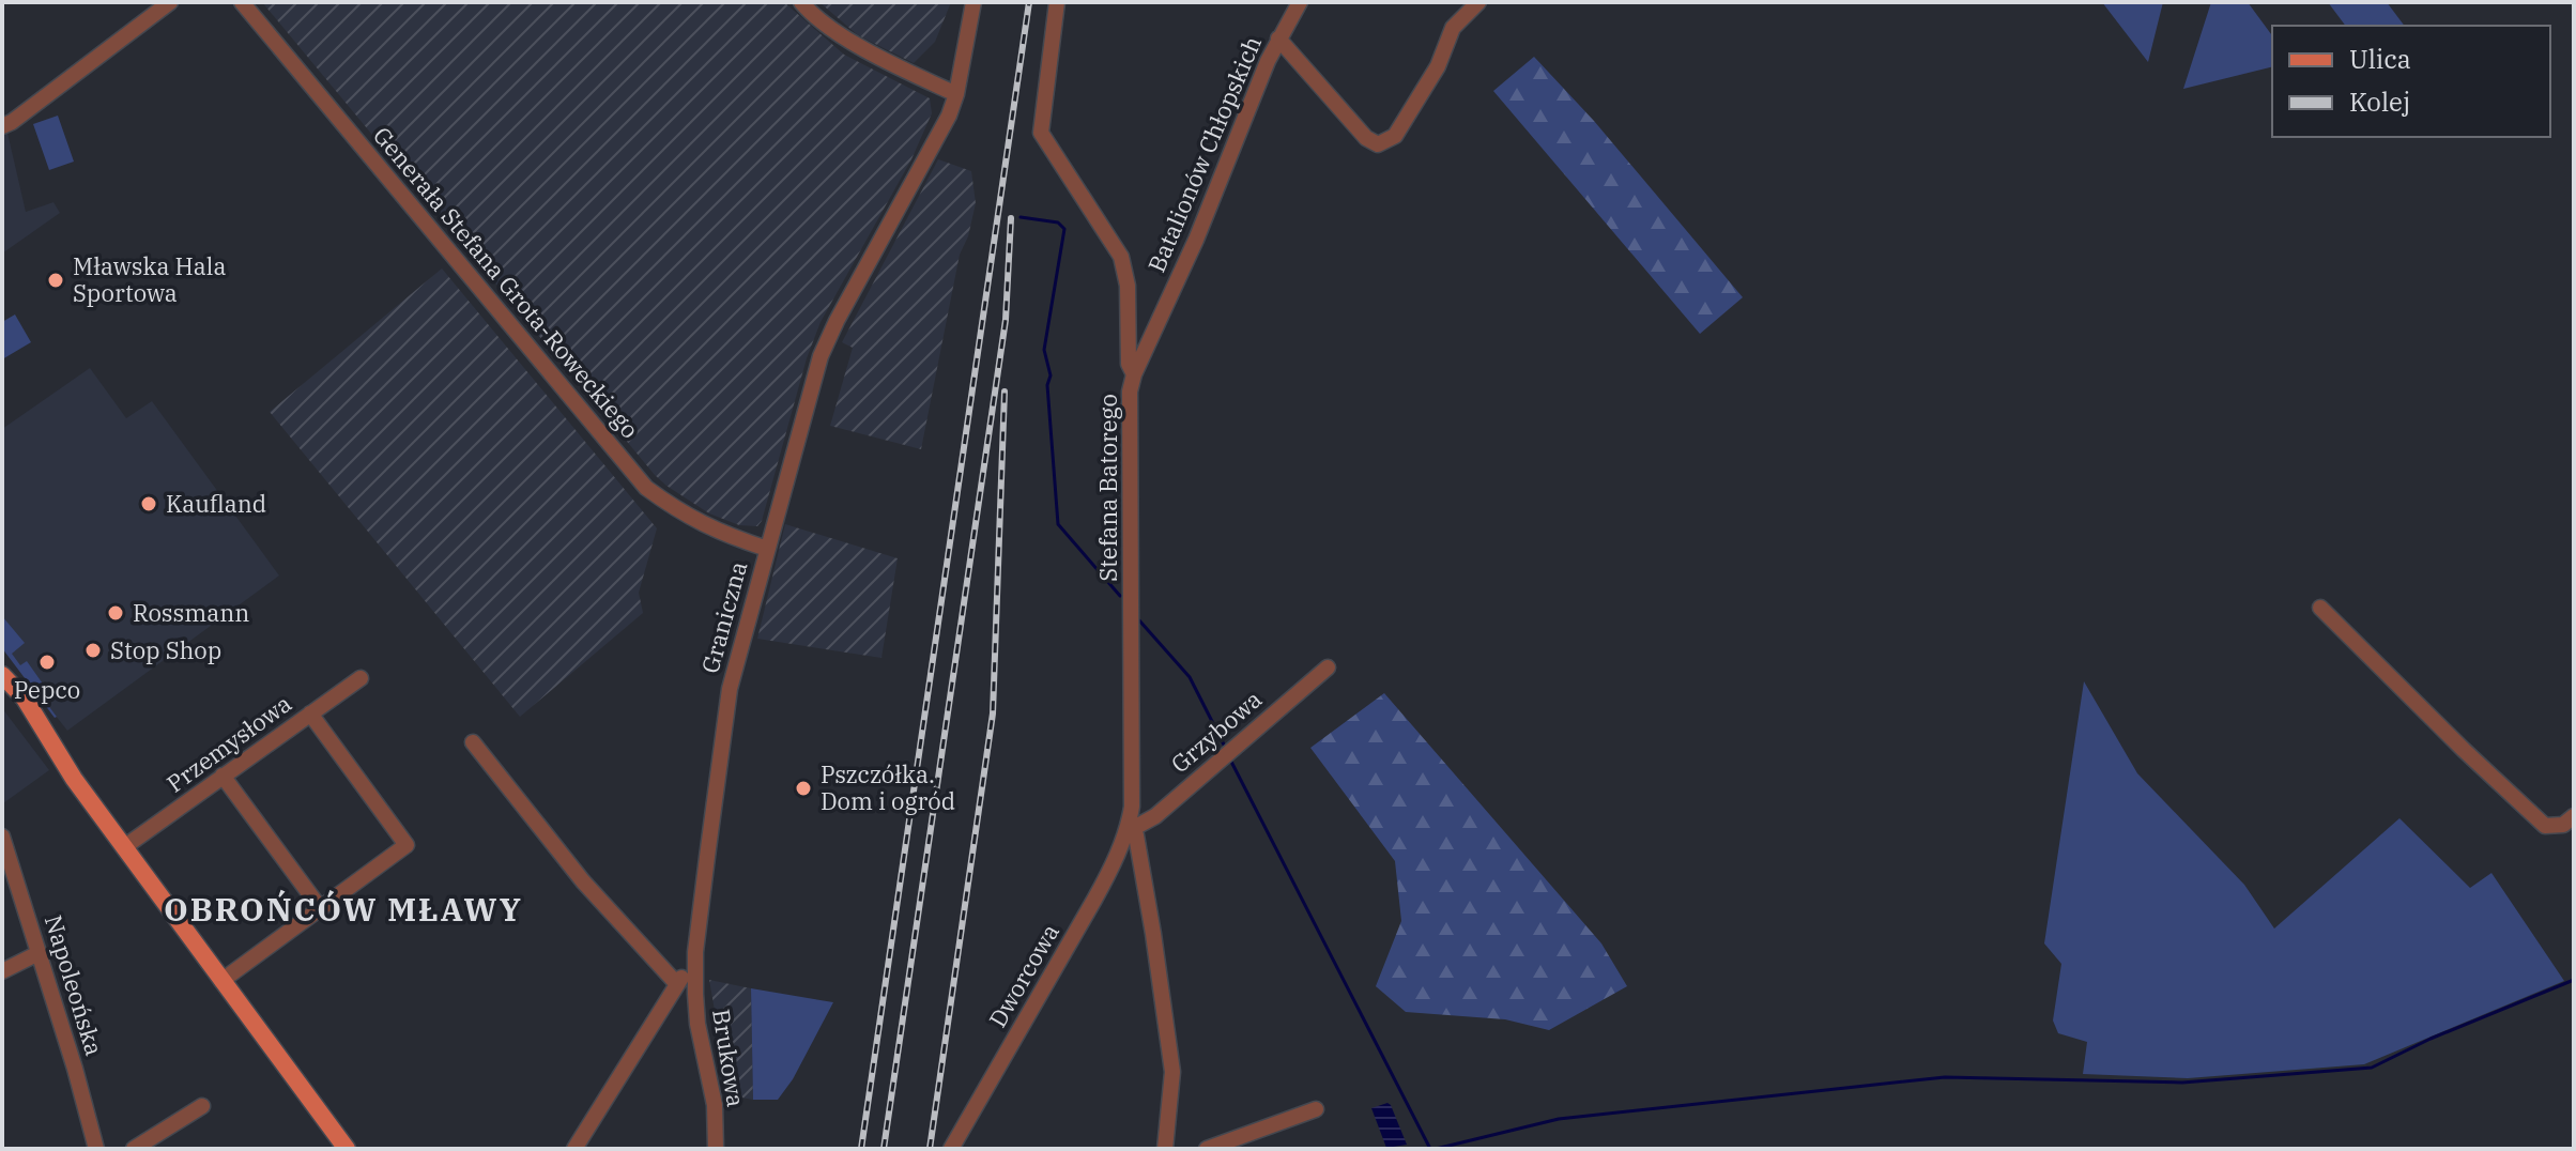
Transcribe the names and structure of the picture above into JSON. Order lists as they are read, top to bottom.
{
  "streets": {
    "street": [
      "Batalionów Chłopskich",
      "Generała Stefana Grota-Roweckiego",
      "Stefana Batorego",
      "Graniczna",
      "Grzybowa",
      "Przemysłowa",
      "Dworcowa",
      "Napoleońska",
      "Brukowa"
    ]
  },
  "crossings": [
    ["Batalionów Chłopskich", "Stefana Batorego"],
    ["Generała Stefana Grota-Roweckiego", "Graniczna"],
    ["Stefana Batorego", "Grzybowa"],
    ["Stefana Batorego", "Dworcowa"],
    ["Graniczna", "Brukowa"],
    ["Grzybowa", "Dworcowa"]
  ],
  "districts": ["OBROŃCÓW MŁAWY"],
  "places": [
    "Mławska Hala Sportowa",
    "Kaufland",
    "Rossmann",
    "Stop Shop",
    "Pepco",
    "Pszczółka. Dom i ogród"
  ],
  "legend": ["Ulica", "Kolej"]
}
